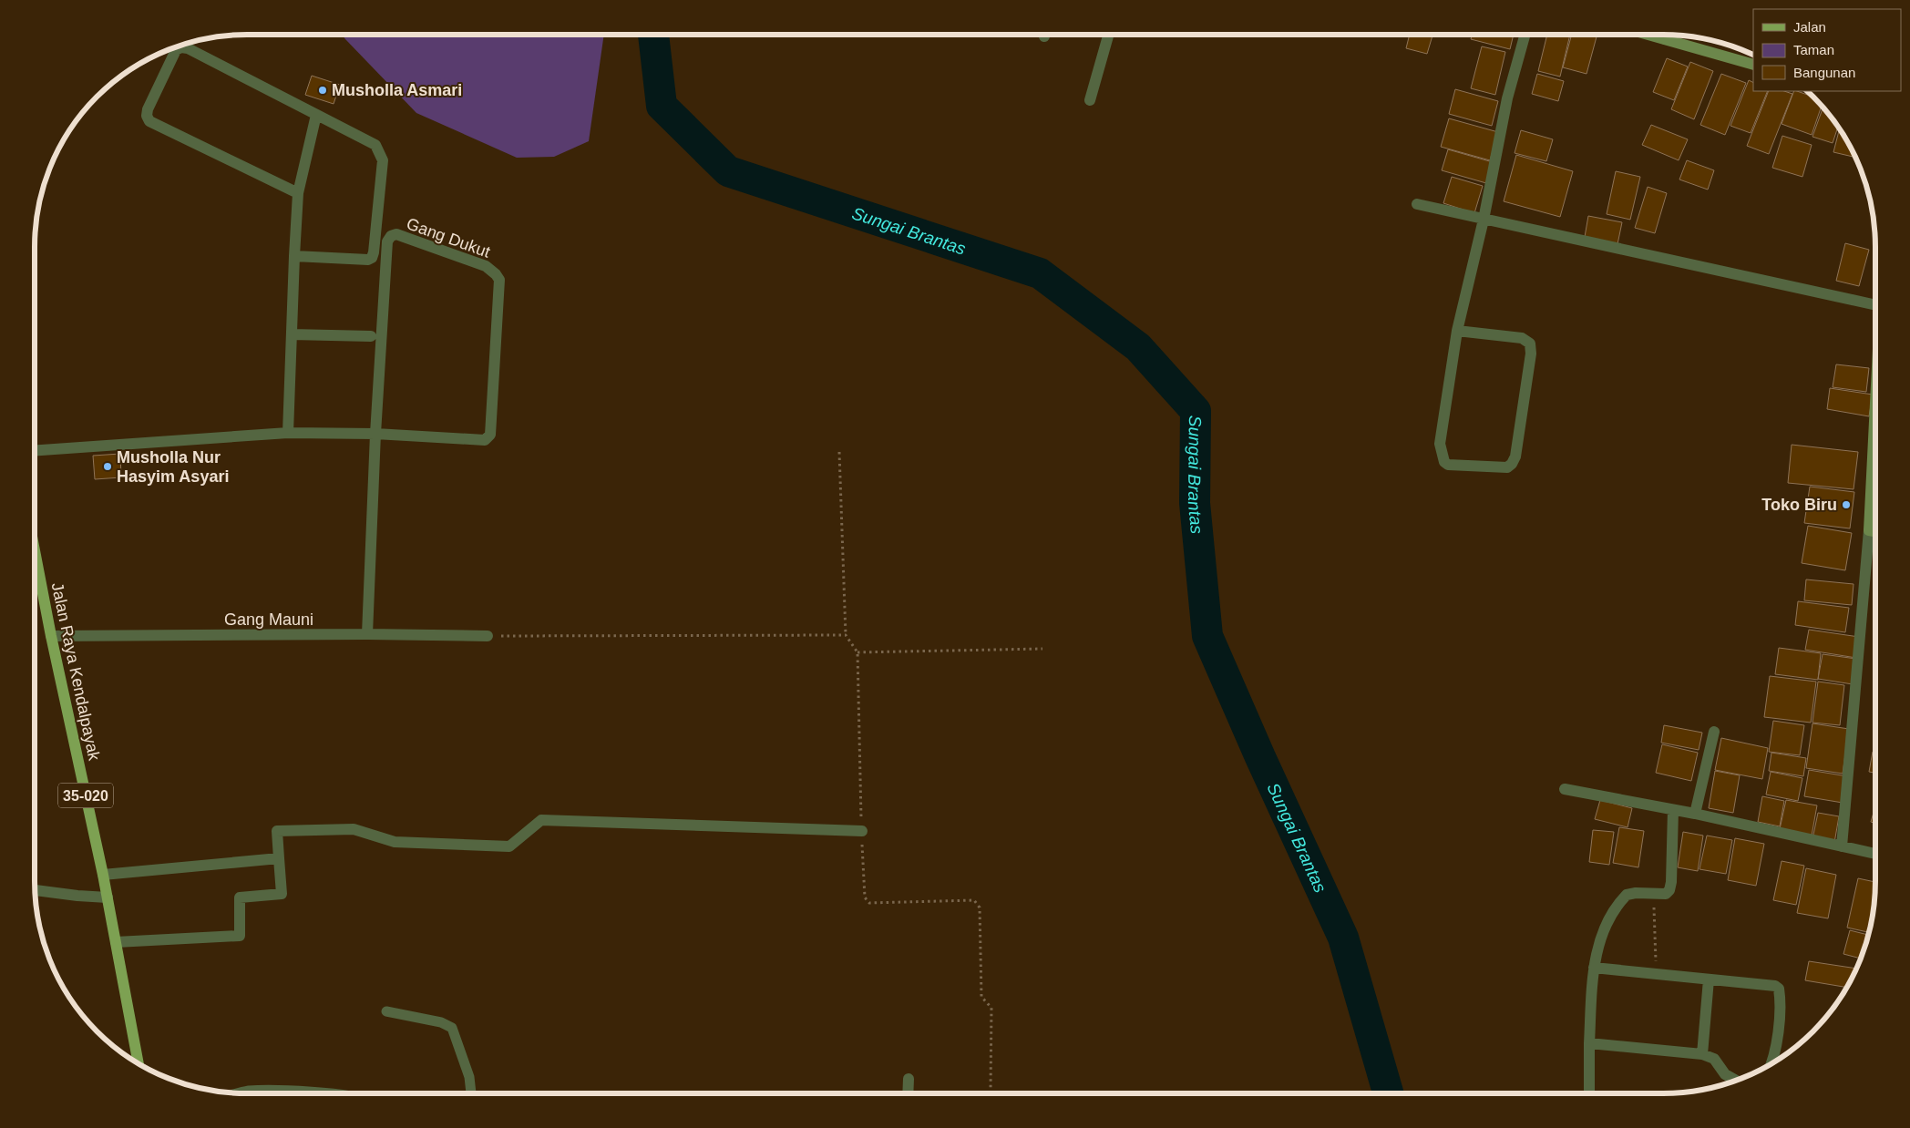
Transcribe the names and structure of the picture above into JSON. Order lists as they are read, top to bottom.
{
  "streets": {
    "main road": ["Jalan Raya Kendalpayak", "35-020"],
    "street": ["Gang Dukut", "Gang Mauni"]
  },
  "crossings": [
    ["Gang Mauni", "Jalan Raya Kendalpayak"]
  ],
  "water": ["Sungai Brantas"],
  "places": ["Musholla Asmari", "Musholla Nur Hasyim Asyari", "Toko Biru"],
  "legend": ["Jalan", "Taman", "Bangunan"]
}
